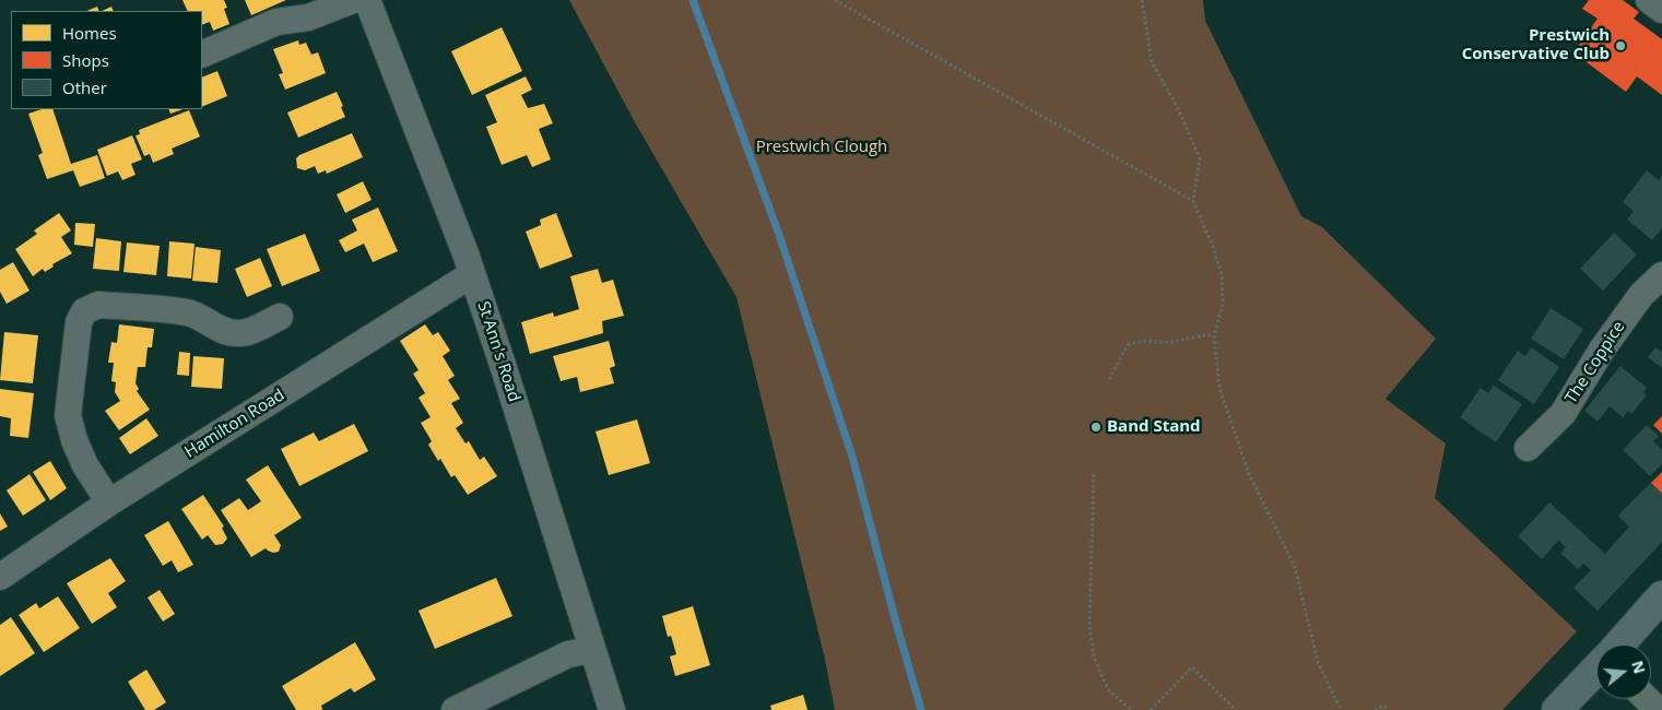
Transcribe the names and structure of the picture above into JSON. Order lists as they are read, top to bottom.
{
  "streets": {
    "street": ["St Ann's Road", "The Coppice", "Hamilton Road"]
  },
  "crossings": [
    ["St Ann's Road", "Hamilton Road"]
  ],
  "parks": ["Prestwich Clough"],
  "places": ["Prestwich Conservative Club", "Band Stand"],
  "legend": ["Homes", "Shops", "Other"],
  "north": "right"
}
